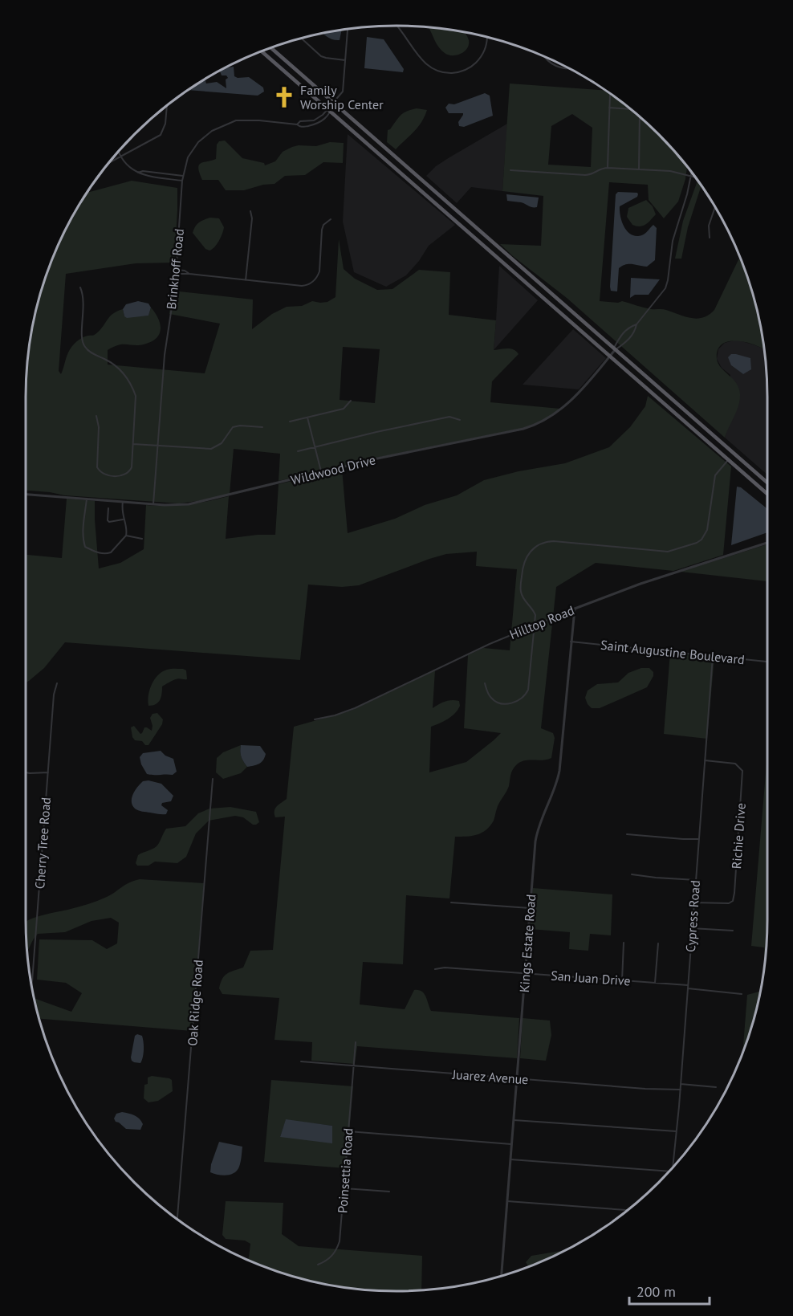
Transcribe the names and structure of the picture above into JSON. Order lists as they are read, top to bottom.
{
  "streets": {
    "street": [
      "Brinkhoff Road",
      "Wildwood Drive",
      "Hilltop Road",
      "Saint Augustine Boulevard",
      "Richie Drive",
      "Cherry Tree Road",
      "Cypress Road",
      "Kings Estate Road",
      "San Juan Drive",
      "Oak Ridge Road",
      "Juarez Avenue",
      "Poinsettia Road"
    ]
  },
  "crossings": [
    ["Brinkhoff Road", "Wildwood Drive"],
    ["Hilltop Road", "Kings Estate Road"],
    ["Saint Augustine Boulevard", "Cypress Road"],
    ["Saint Augustine Boulevard", "Kings Estate Road"],
    ["Richie Drive", "Cypress Road"],
    ["Cypress Road", "San Juan Drive"],
    ["Cypress Road", "Juarez Avenue"],
    ["Kings Estate Road", "San Juan Drive"],
    ["Kings Estate Road", "Juarez Avenue"],
    ["Juarez Avenue", "Poinsettia Road"]
  ],
  "places": {
    "church": ["Family Worship Center"]
  },
  "scale_bar": "200 m"
}
